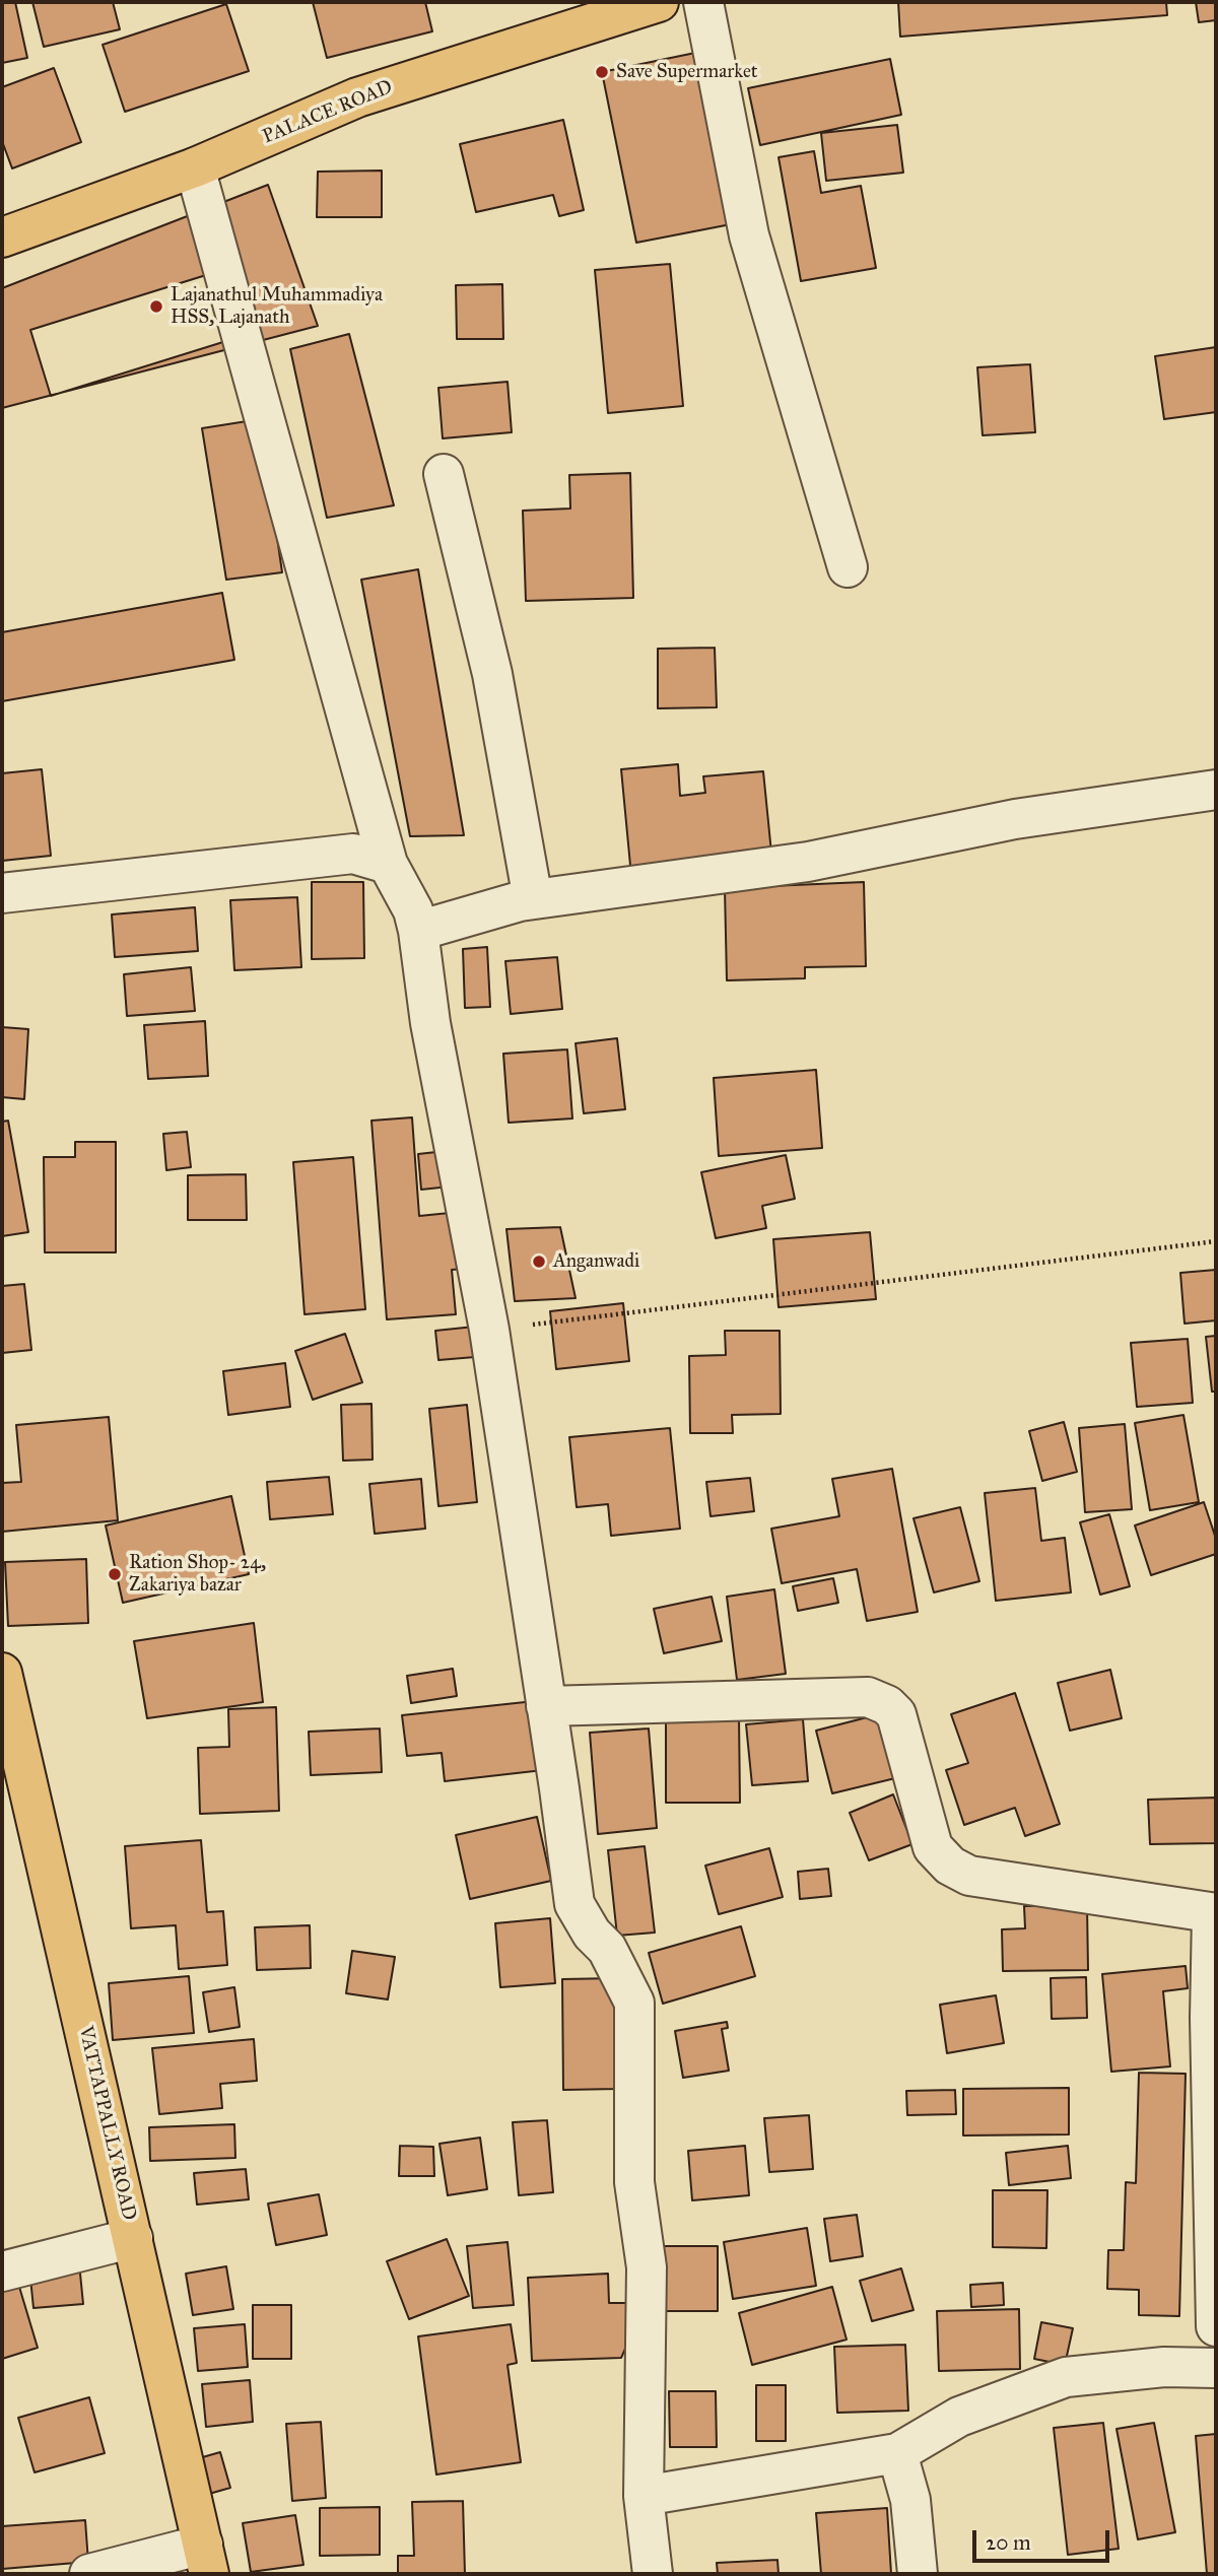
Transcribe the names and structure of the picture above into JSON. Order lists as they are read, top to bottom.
{
  "streets": {
    "main road": ["PALACE ROAD", "VATTAPPALLY ROAD"]
  },
  "places": [
    "Save Supermarket",
    "Lajanathul Muhammadiya HSS, Lajanath",
    "Anganwadi",
    "Ration Shop- 24, Zakariya bazar"
  ],
  "scale_bar": "20 m"
}
